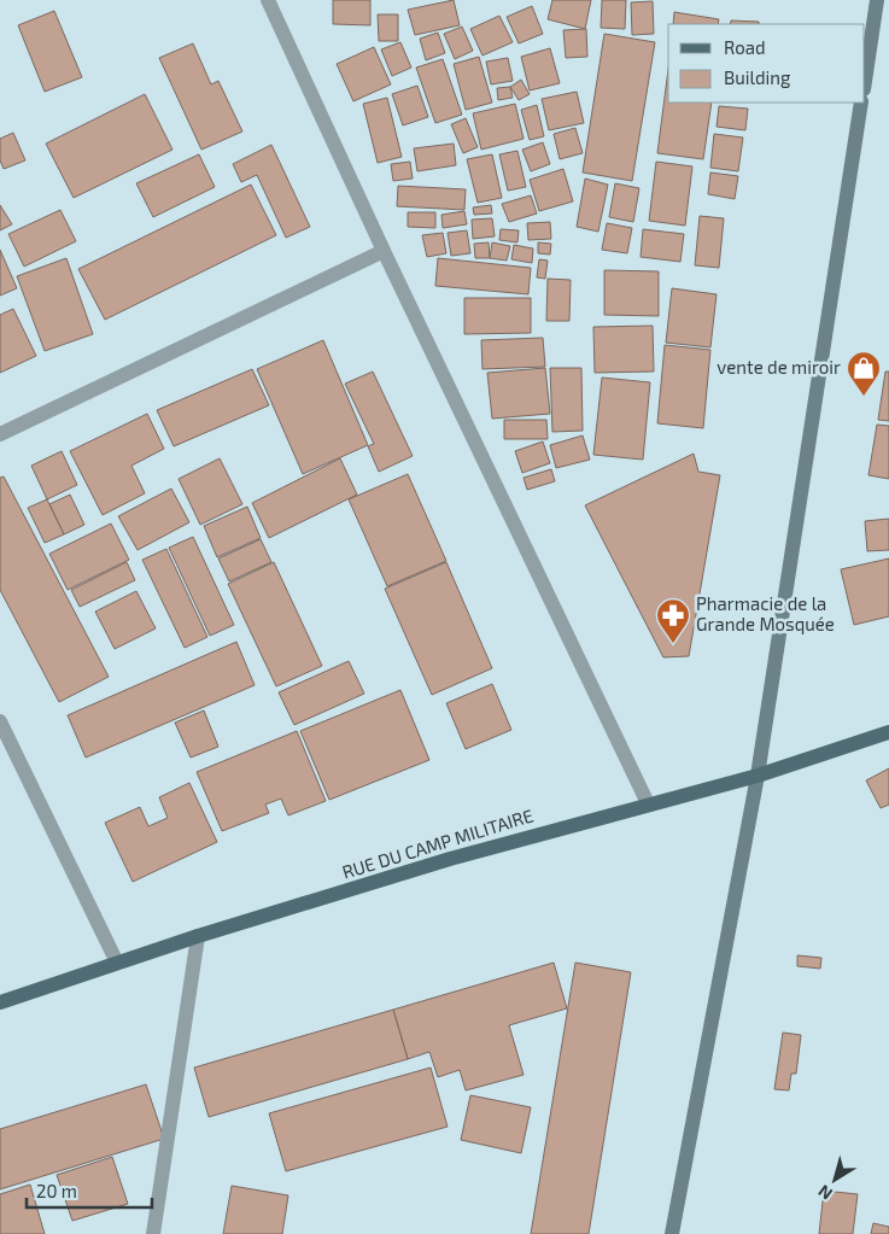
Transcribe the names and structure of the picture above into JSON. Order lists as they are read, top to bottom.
{
  "streets": {
    "main road": ["RUE DU CAMP MILITAIRE"]
  },
  "places": {
    "shop": ["vente de miroir"],
    "pharmacy": ["Pharmacie de la Grande Mosquée"]
  },
  "legend": ["Road", "Building"],
  "scale_bar": "20 m",
  "north": "bottom left"
}
